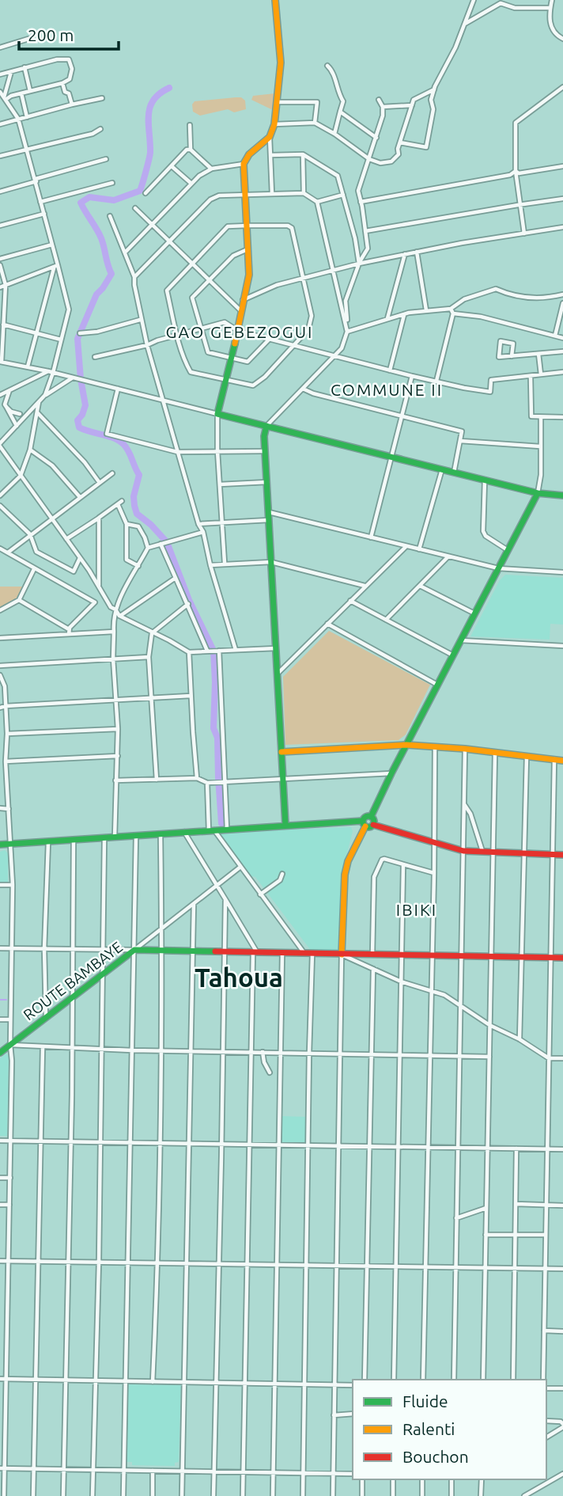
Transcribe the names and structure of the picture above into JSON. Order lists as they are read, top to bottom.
{
  "streets": {
    "street": ["ROUTE BAMBAYE"]
  },
  "districts": [
    "GAO GEBEZOGUI",
    "COMMUNE II",
    "IBIKI",
    "Tahoua"
  ],
  "legend": ["Fluide", "Ralenti", "Bouchon"],
  "scale_bar": "200 m"
}
